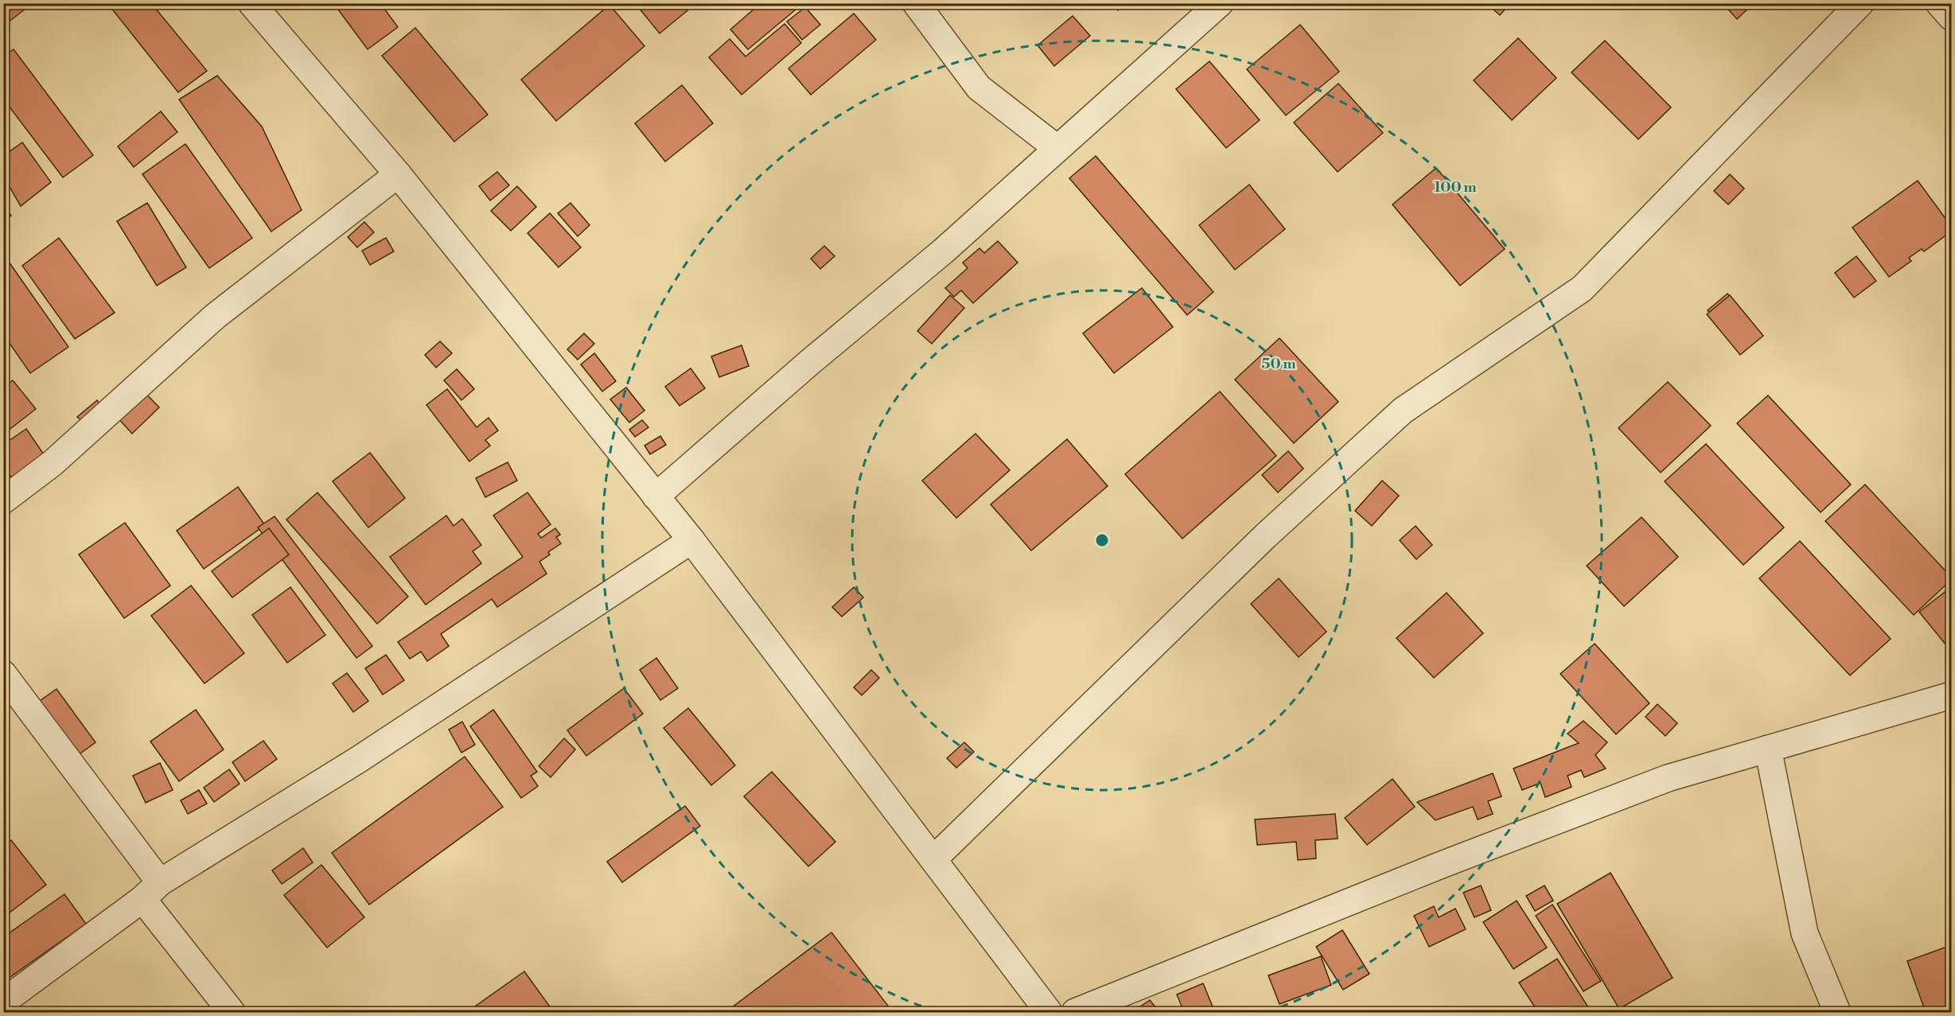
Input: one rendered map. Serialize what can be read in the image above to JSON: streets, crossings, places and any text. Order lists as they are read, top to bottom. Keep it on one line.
{"rings":["100 m","50 m"]}
